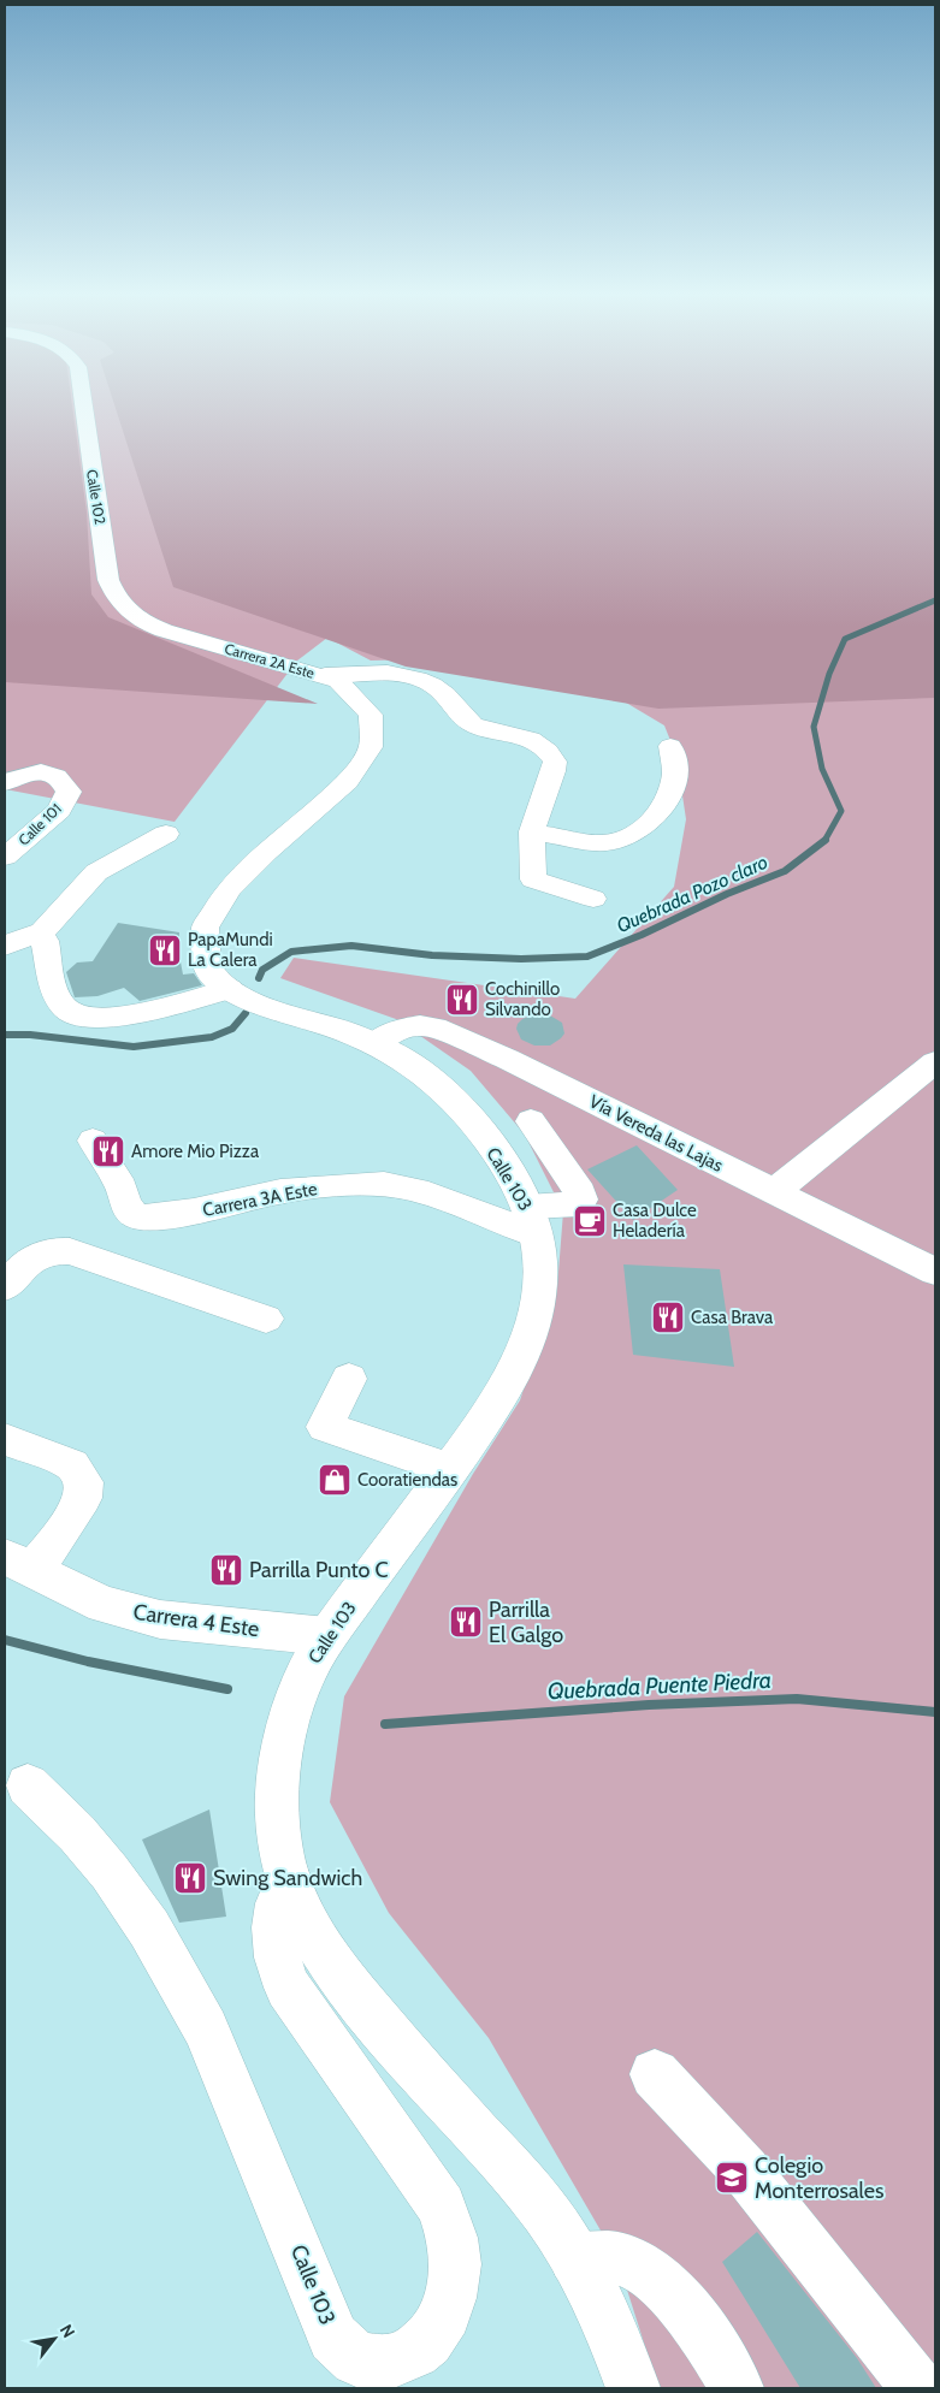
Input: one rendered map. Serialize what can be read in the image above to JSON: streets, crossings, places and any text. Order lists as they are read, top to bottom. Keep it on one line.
{"streets":{"main road":["Calle 102","Carrera 2A Este","Calle 101","Vía Vereda las Lajas","Calle 103","Carrera 3A Este","Carrera 4 Este"]},"crossings":[["Calle 102","Carrera 2A Este"],["Carrera 2A Este","Calle 103"],["Vía Vereda las Lajas","Calle 103"],["Calle 103","Carrera 3A Este"],["Calle 103","Carrera 4 Este"]],"water":["Quebrada Pozo claro","Quebrada Puente Piedra"],"places":{"restaurant":["PapaMundi La Calera","Cochinillo Silvando","Amore Mio Pizza","Casa Brava","Parrilla Punto C","Parrilla El Galgo","Swing Sandwich"],"cafe":["Casa Dulce Heladería"],"shop":["Cooratiendas"],"school or university":["Colegio Monterrosales"]},"north":"top right"}
